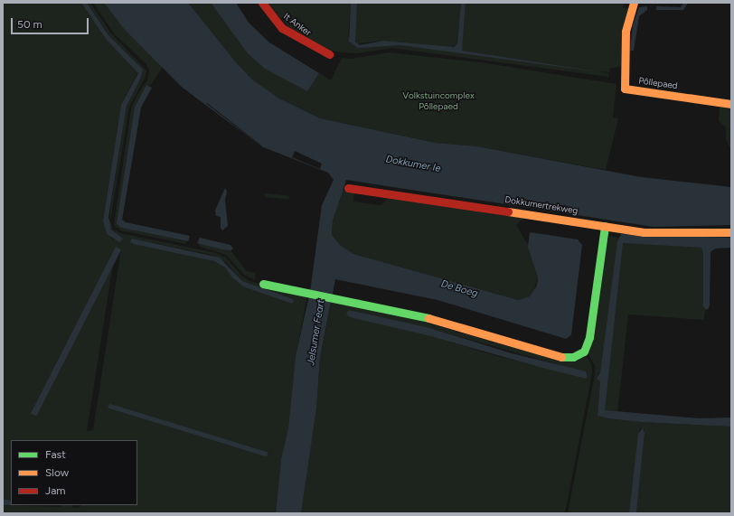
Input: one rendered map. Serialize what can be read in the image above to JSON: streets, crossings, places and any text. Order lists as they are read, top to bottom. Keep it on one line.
{"streets":{"street":["It Anker","Pôllepaed","Dokkumertrekweg"]},"water":["Dokkumer Ie","De Boeg","Jelsumer Feart"],"parks":["Volkstuincomplex Pôllepaed"],"legend":["Fast","Slow","Jam"],"scale_bar":"50 m"}
